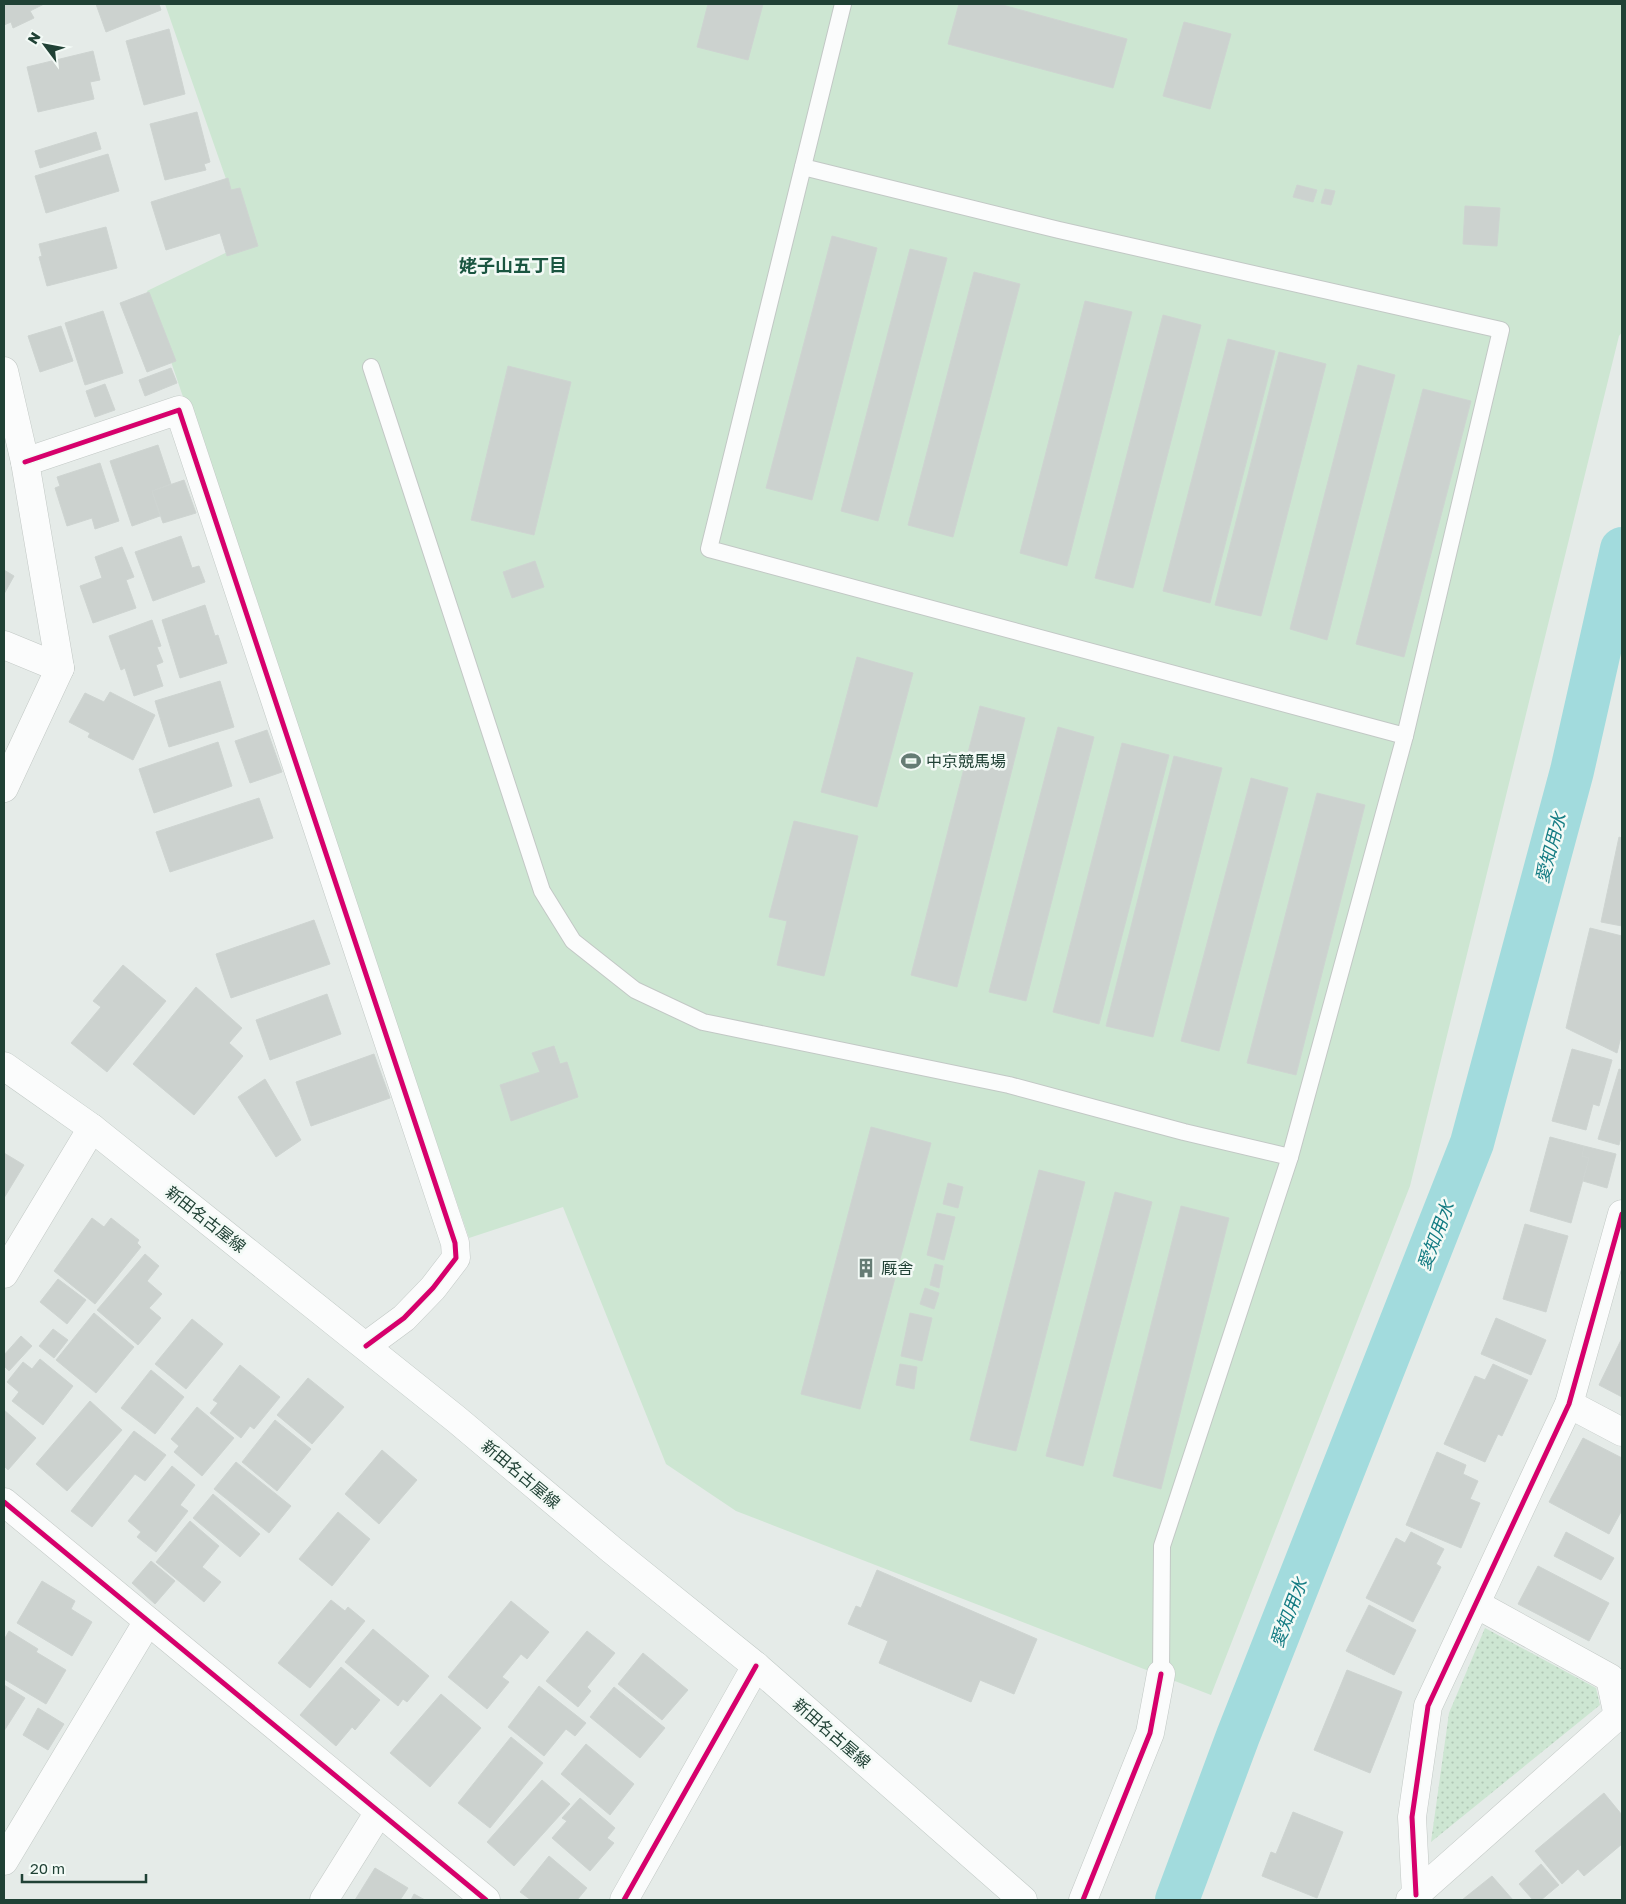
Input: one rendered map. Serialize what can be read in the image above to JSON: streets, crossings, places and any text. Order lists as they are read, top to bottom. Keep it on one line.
{"streets":{"street":["新田名古屋線"]},"districts":["姥子山五丁目"],"water":["愛知用水"],"places":{"sports":["中京競馬場"],"building":["厩舎"]},"scale_bar":"20 m","north":"top left"}
